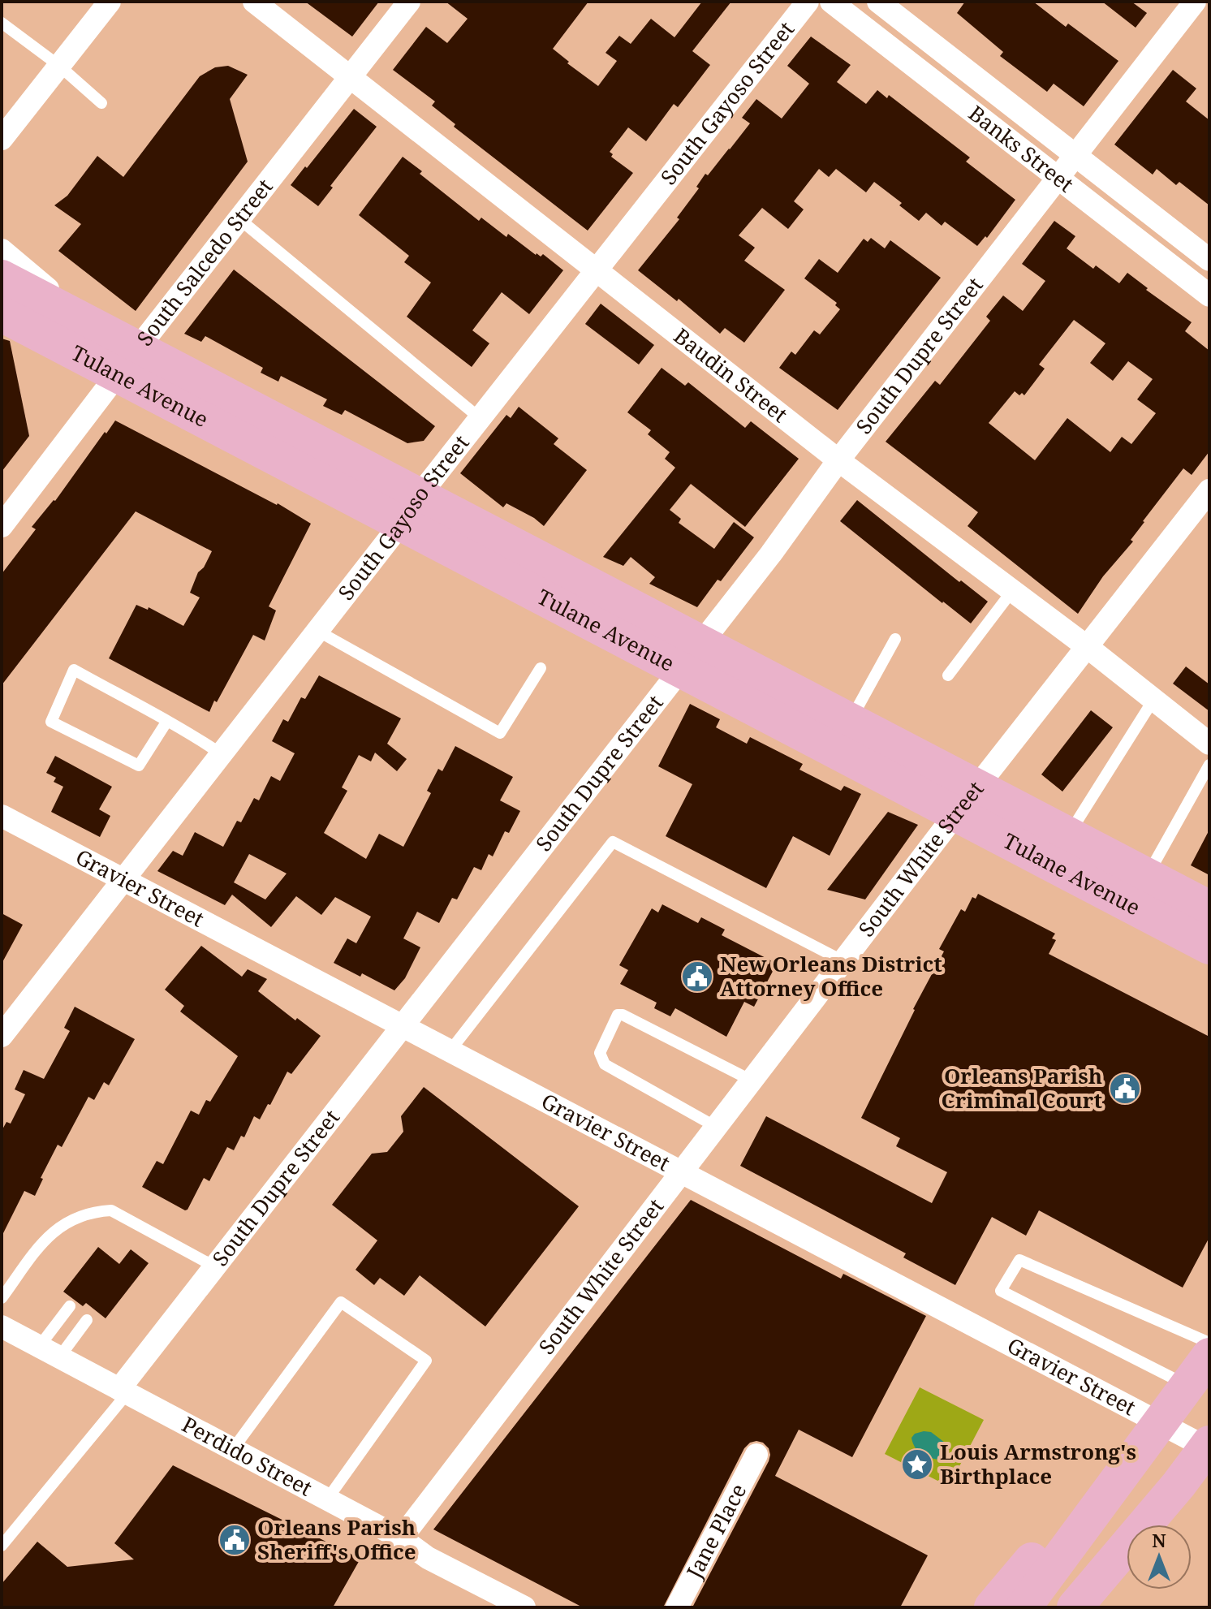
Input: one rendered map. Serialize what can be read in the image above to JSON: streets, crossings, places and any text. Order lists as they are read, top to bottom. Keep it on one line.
{"streets":{"main road":["Tulane Avenue"],"street":["South Gayoso Street","Banks Street","South Salcedo Street","South Dupre Street","Baudin Street","South White Street","Gravier Street","Perdido Street","Jane Place"]},"crossings":[["South Gayoso Street","Baudin Street"],["South Gayoso Street","Tulane Avenue"],["South Gayoso Street","Gravier Street"],["Banks Street","South Dupre Street"],["South Salcedo Street","Baudin Street"],["South Salcedo Street","Tulane Avenue"],["South Dupre Street","Baudin Street"],["South Dupre Street","Tulane Avenue"],["South Dupre Street","Gravier Street"],["South Dupre Street","Perdido Street"],["Baudin Street","South White Street"],["Tulane Avenue","South White Street"],["South White Street","Gravier Street"],["South White Street","Perdido Street"]],"places":{"public building":["New Orleans District Attorney Office","Orleans Parish Criminal Court","Orleans Parish Sheriff's Office"],"place":["Louis Armstrong's Birthplace"]},"north":"top"}
